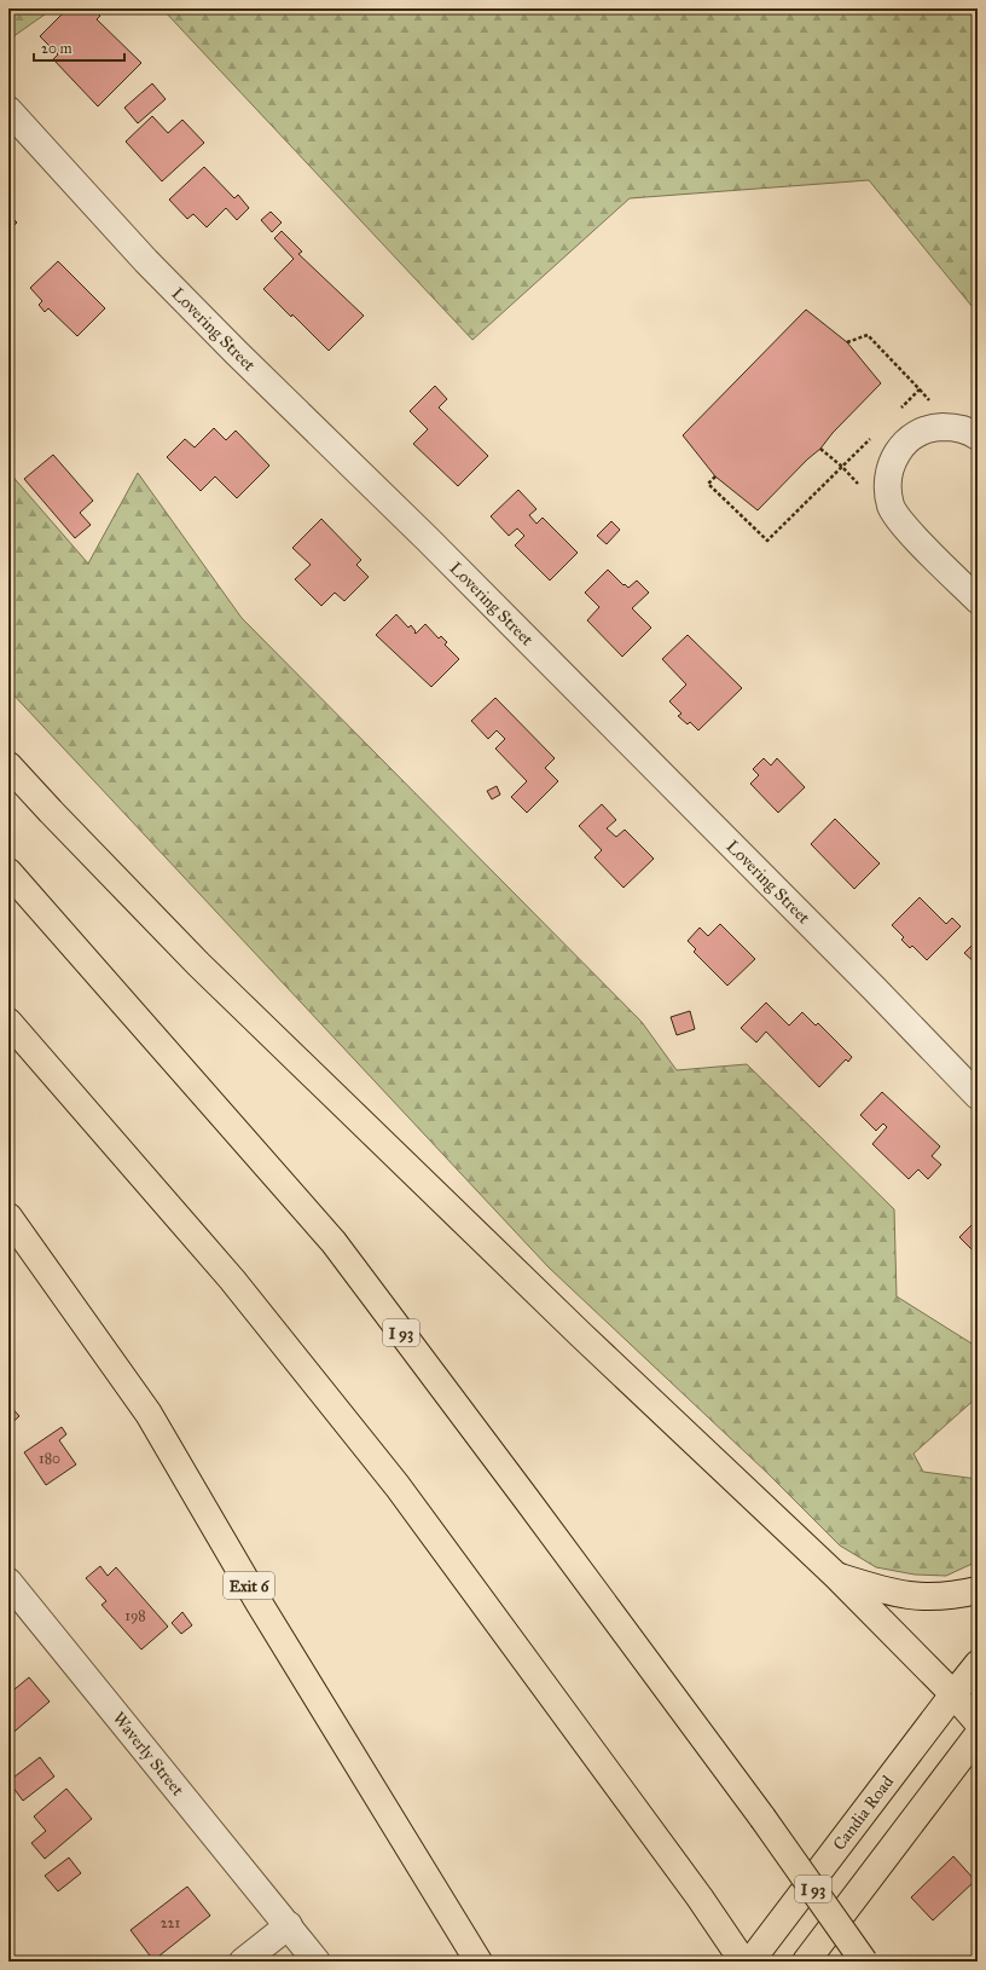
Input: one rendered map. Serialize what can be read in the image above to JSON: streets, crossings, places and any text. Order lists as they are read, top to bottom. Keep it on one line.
{"streets":{"main road":["I 93","Exit 6","Candia Road"],"street":["Lovering Street","Waverly Street"]},"house_numbers":["180","198","221"],"scale_bar":"20 m"}
